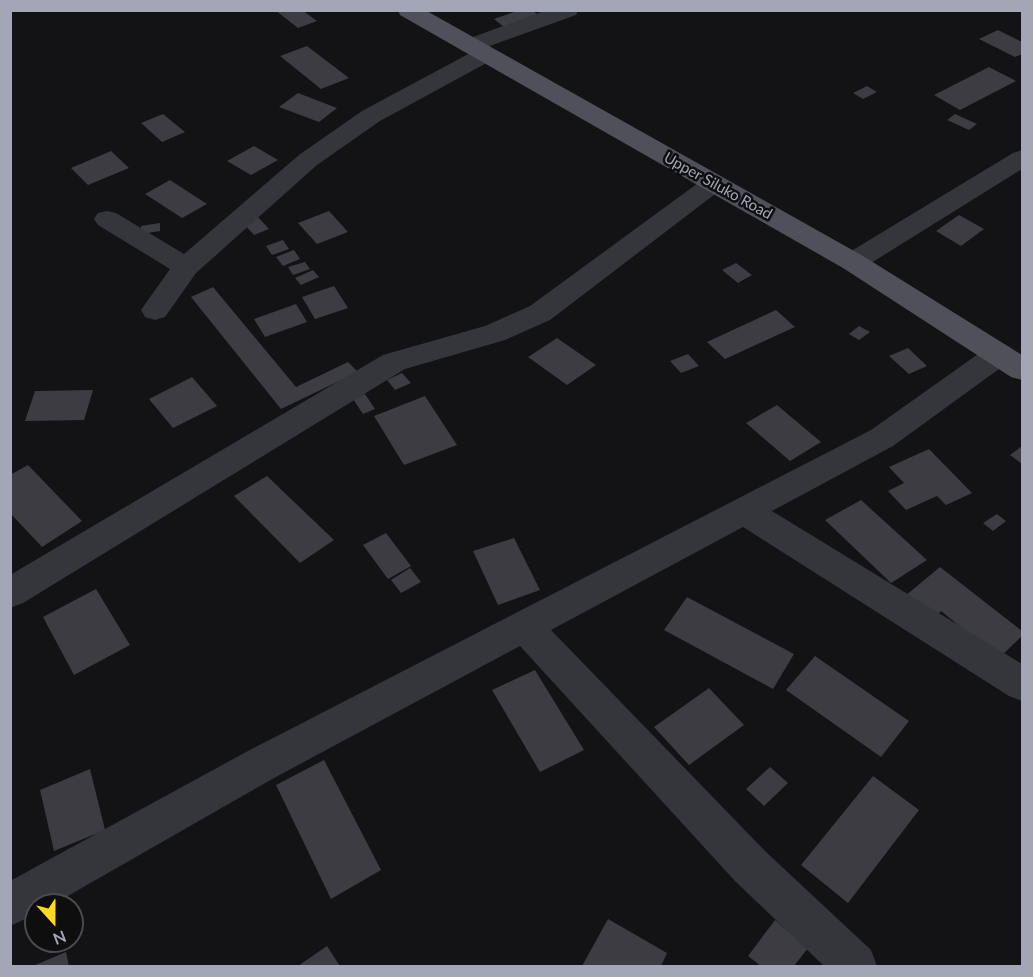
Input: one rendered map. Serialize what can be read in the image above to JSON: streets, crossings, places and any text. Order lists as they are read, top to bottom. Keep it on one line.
{"streets":{"main road":["Upper Siluko Road"]},"north":"bottom"}
